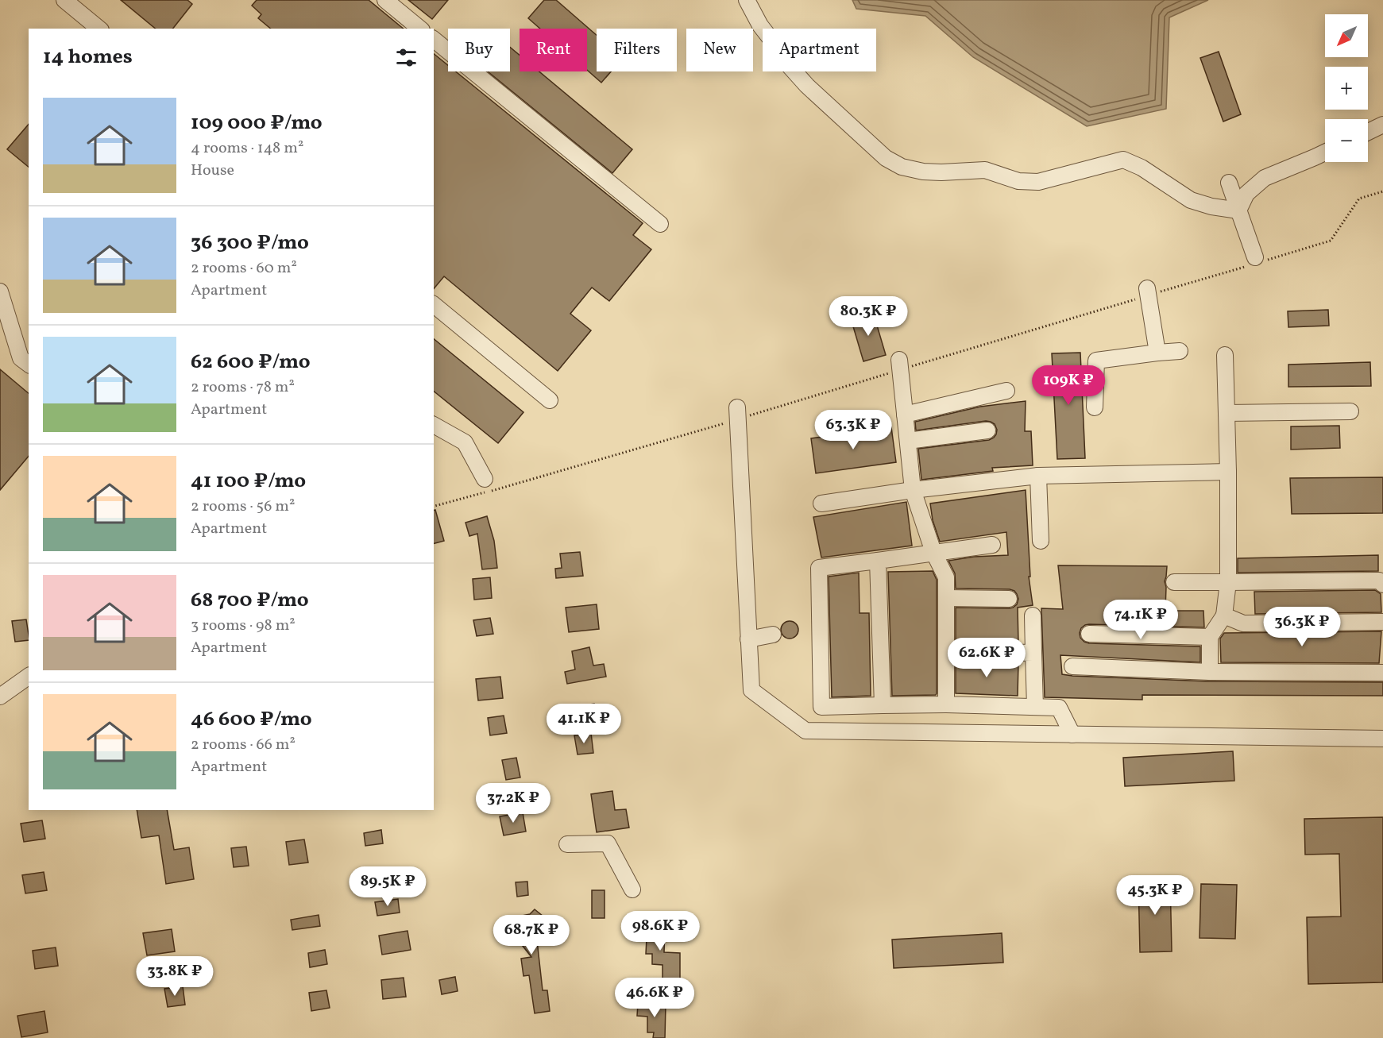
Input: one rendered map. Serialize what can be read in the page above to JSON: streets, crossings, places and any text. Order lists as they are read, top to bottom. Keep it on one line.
{"north":"bottom left","page":{"map_buttons":["+","−"],"chip":["Buy","Rent","Filters","New","Apartment"],"heading":"14 homes","list":[{"name":"109 000 ₽/mo","note":"4 rooms · 148 m² · House"},{"name":"36 300 ₽/mo","note":"2 rooms · 60 m² · Apartment"},{"name":"62 600 ₽/mo","note":"2 rooms · 78 m² · Apartment"},{"name":"41 100 ₽/mo","note":"2 rooms · 56 m² · Apartment"},{"name":"68 700 ₽/mo","note":"3 rooms · 98 m² · Apartment"},{"name":"46 600 ₽/mo","note":"2 rooms · 66 m² · Apartment"}],"price":["80.3K ₽","109K ₽","63.3K ₽","74.1K ₽","36.3K ₽","62.6K ₽","41.1K ₽","37.2K ₽","89.5K ₽","45.3K ₽","98.6K ₽","68.7K ₽","33.8K ₽","46.6K ₽"]}}
